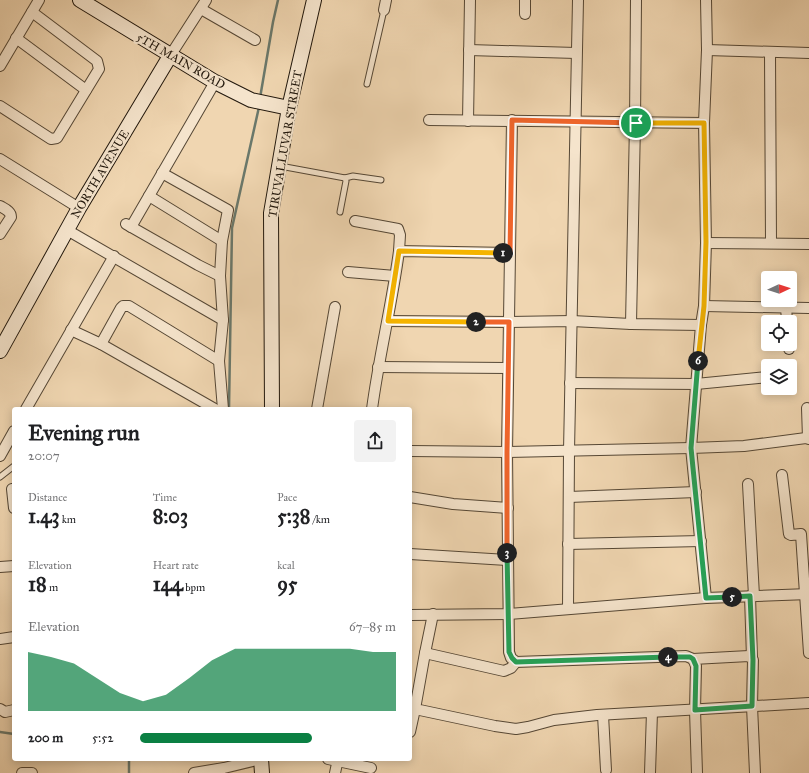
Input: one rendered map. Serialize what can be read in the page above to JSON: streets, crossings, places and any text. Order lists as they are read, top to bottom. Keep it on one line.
{"streets":{"street":["5TH MAIN ROAD","TIRUVALLUVAR STREET","NORTH AVENUE"]},"crossings":[["5TH MAIN ROAD","TIRUVALLUVAR STREET"],["5TH MAIN ROAD","NORTH AVENUE"]],"north":"right","page":{"pins":["1","2","6","3","5","4"],"heading":["Evening run","20:07"],"stats":[["Distance","1.43 km"],["Time","8:03"],["Pace","5:38 /km"],["Elevation","18 m"],["Heart rate","144 bpm"],["kcal","95"]],"chart":["Elevation","67–85 m"],"list":[{"name":"200 m","note":"5:52"}]}}
